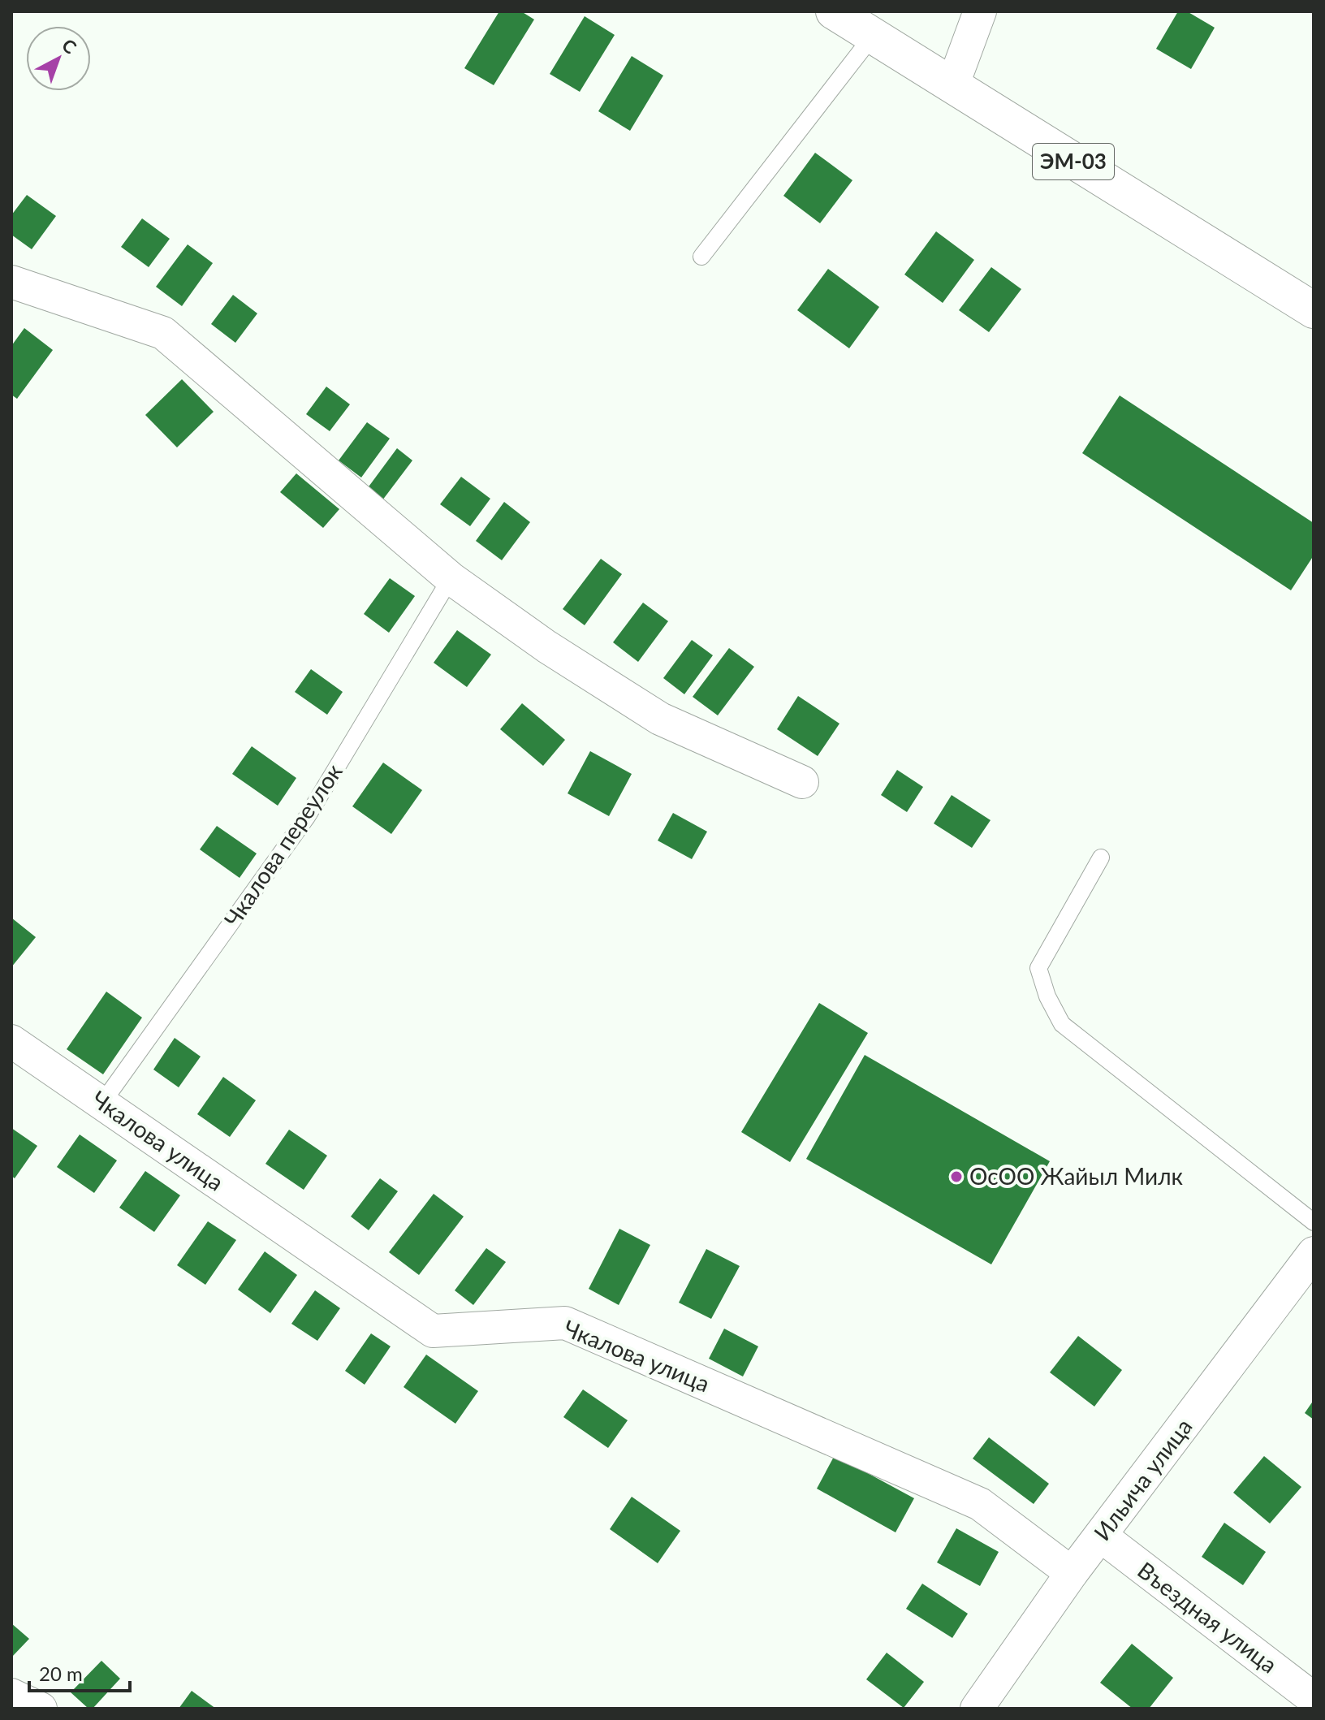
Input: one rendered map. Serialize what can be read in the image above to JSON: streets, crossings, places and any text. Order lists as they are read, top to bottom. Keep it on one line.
{"streets":{"highway":["ЭМ-03"],"street":["Чкалова улица","Ильича улица","Въездная улица"],"lane":["Чкалова переулок"]},"crossings":[["Чкалова переулок","Чкалова улица"],["Чкалова улица","Ильича улица"],["Ильича улица","Въездная улица"]],"places":["ОсОО Жайыл Милк"],"scale_bar":"20 m","north":"top right"}
